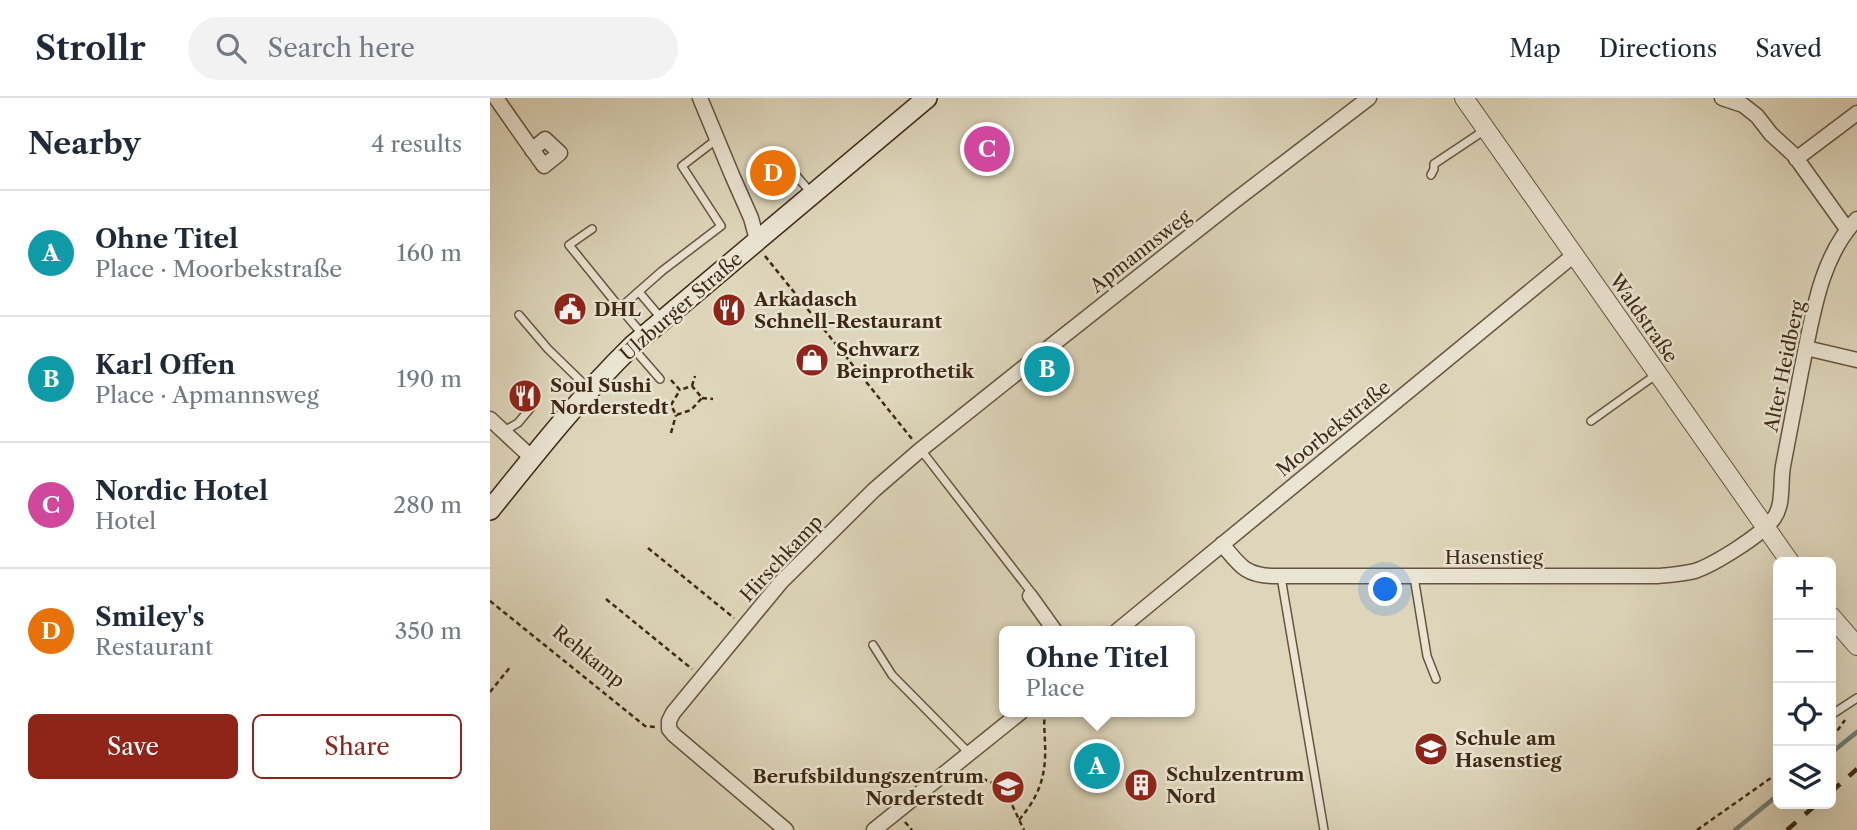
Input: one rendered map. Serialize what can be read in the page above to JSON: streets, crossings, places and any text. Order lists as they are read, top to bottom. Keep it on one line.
{"streets":{"main road":["Ulzburger Straße"],"street":["Apmannsweg","Waldstraße","Alter Heidberg","Moorbekstraße","Hasenstieg","Hirschkamp"],"path":["Rehkamp"]},"crossings":[["Apmannsweg","Hirschkamp"],["Waldstraße","Alter Heidberg"],["Waldstraße","Moorbekstraße"],["Waldstraße","Hasenstieg"],["Alter Heidberg","Hasenstieg"],["Moorbekstraße","Hasenstieg"],["Hirschkamp","Rehkamp"]],"places":{"public building":["DHL"],"restaurant":["Arkadasch Schnell-Restaurant","Soul Sushi Norderstedt"],"shop":["Schwarz Beinprothetik"],"school or university":["Schule am Hasenstieg","Berufsbildungszentrum Norderstedt"],"building":["Schulzentrum Nord"]},"page":{"header":"Strollr","search":"Search here","nav":["Map","Directions","Saved"],"heading":["Nearby","4 results"],"pins":["C","D","B","A"],"list":[{"mark":"A","name":"Ohne Titel","note":"Place · Moorbekstraße","value":"160 m"},{"mark":"B","name":"Karl Offen","note":"Place · Apmannsweg","value":"190 m"},{"mark":"C","name":"Nordic Hotel","note":"Hotel","value":"280 m"},{"mark":"D","name":"Smiley's","note":"Restaurant","value":"350 m"}],"map_buttons":["+","−"],"popup":["Ohne Titel","Place"],"buttons":["Save","Share"]}}
